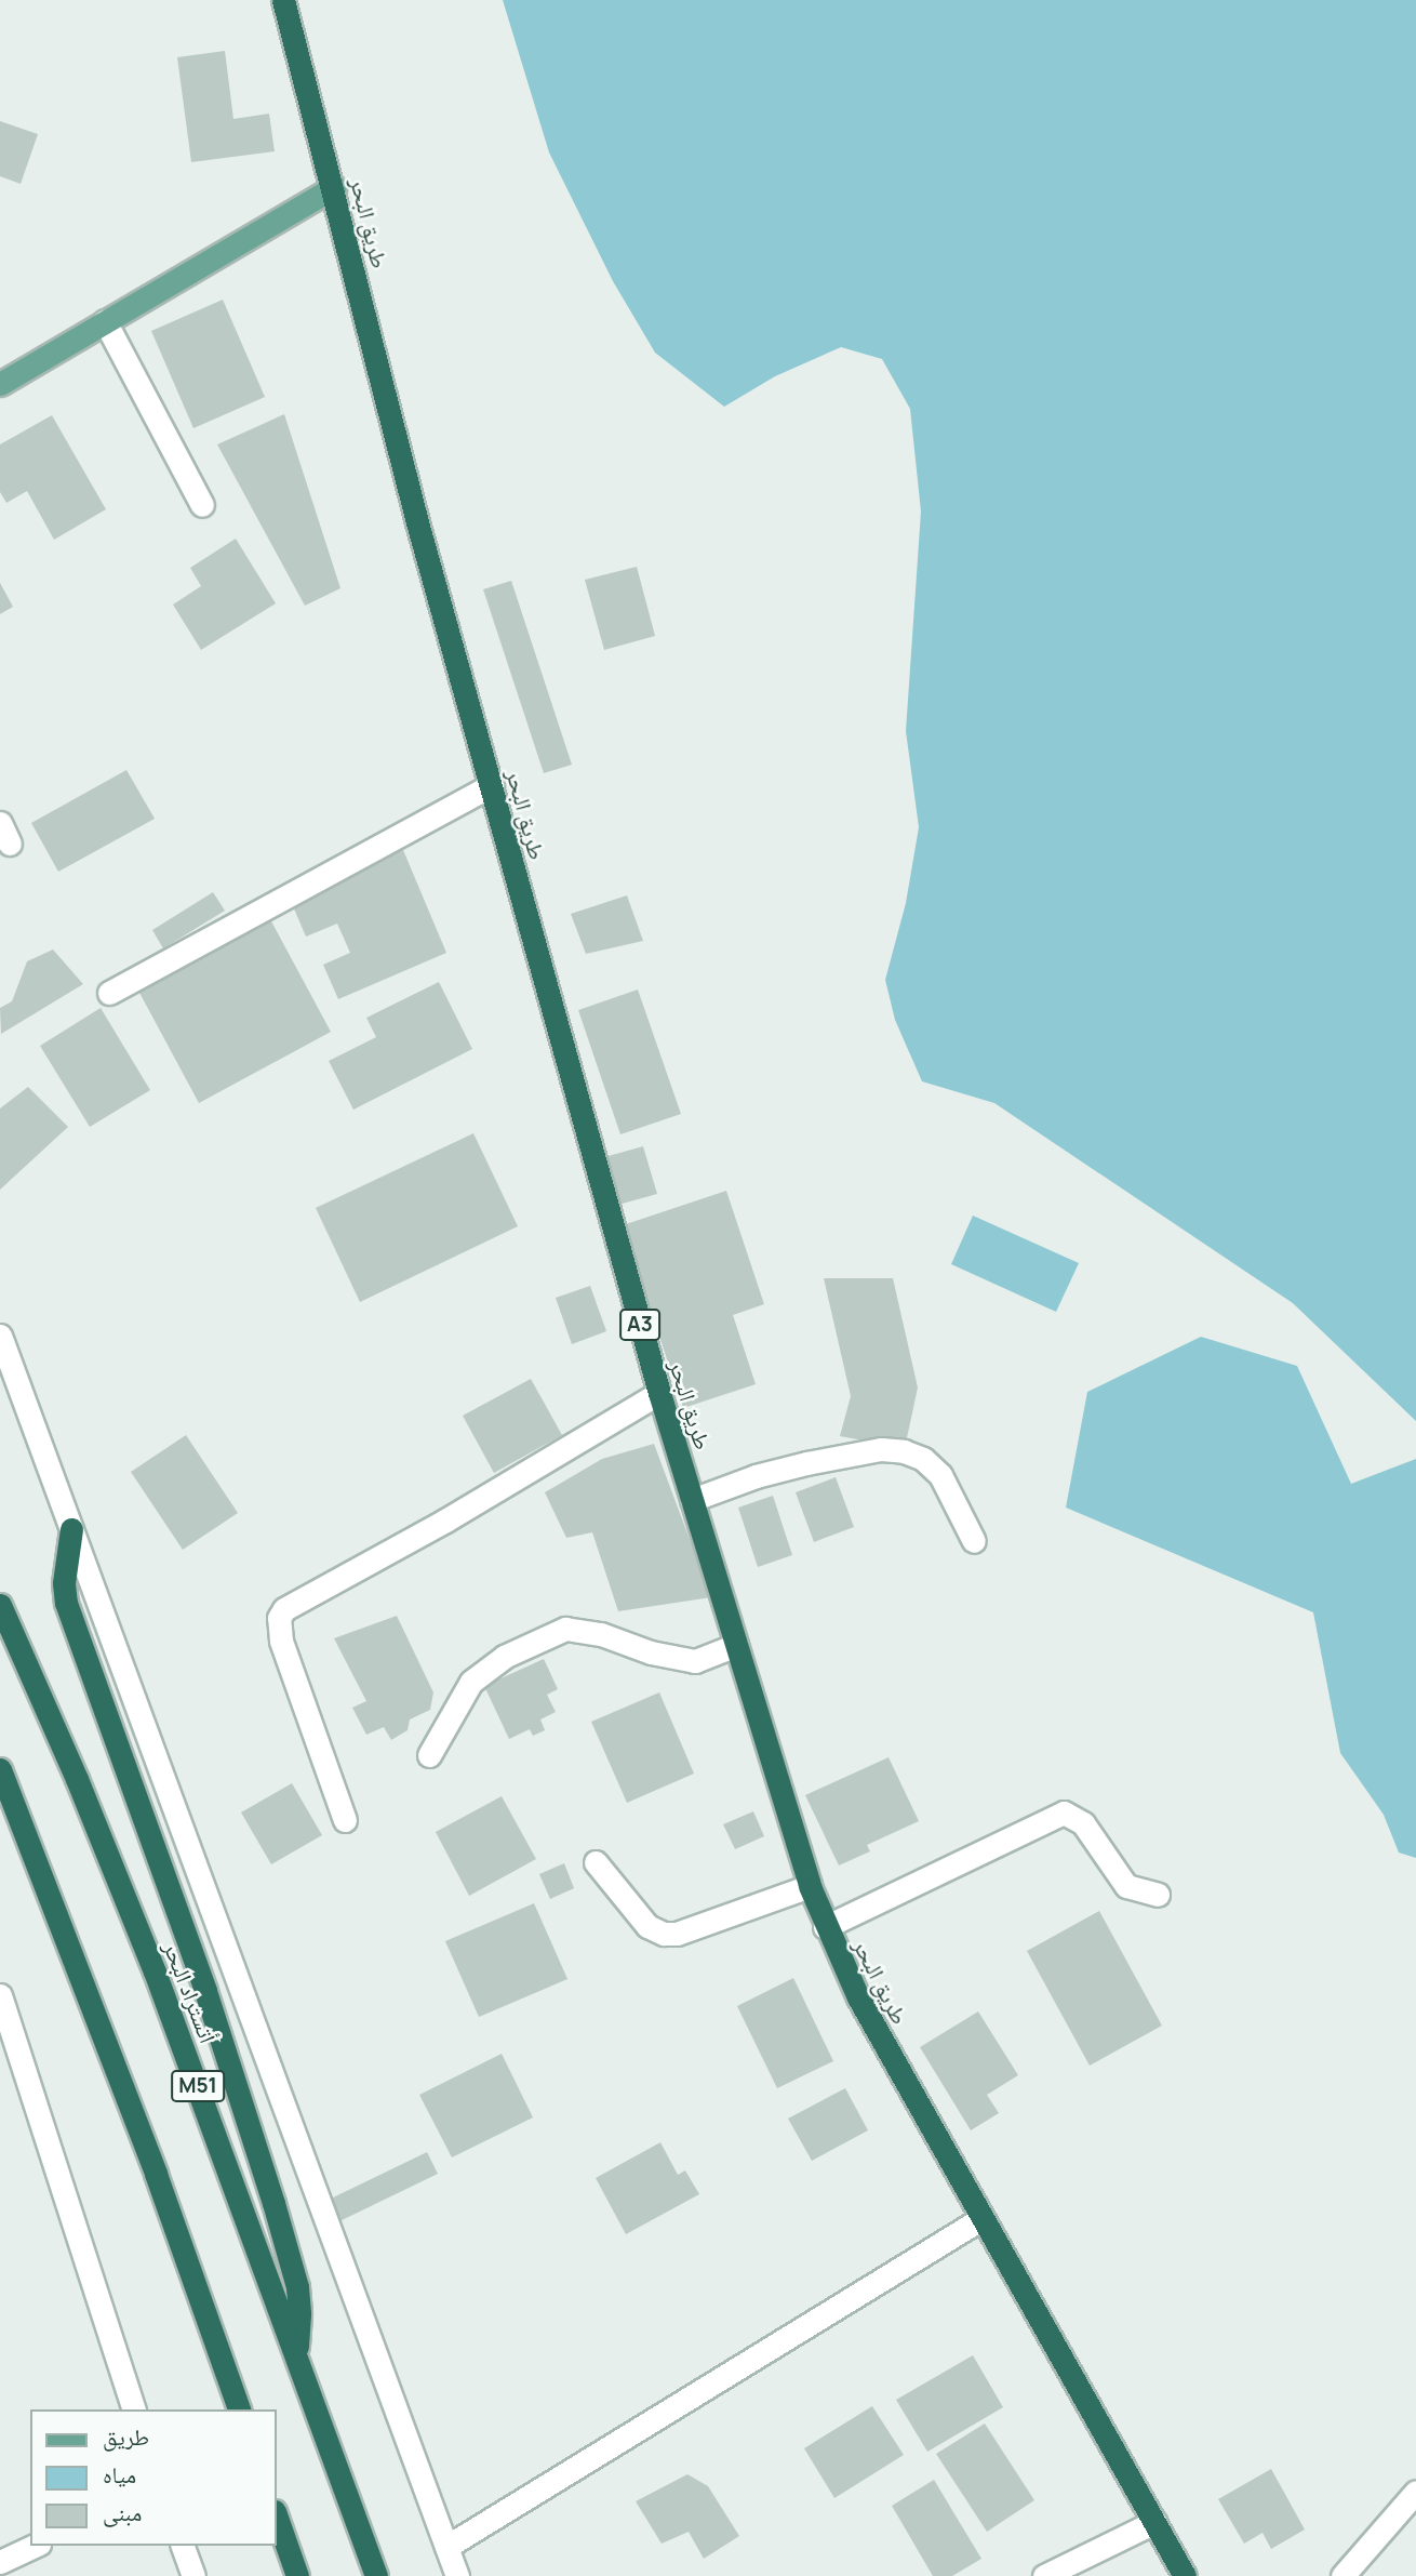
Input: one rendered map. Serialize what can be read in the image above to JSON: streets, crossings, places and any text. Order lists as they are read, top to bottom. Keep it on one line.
{"streets":{"highway":["طريق البحر","A3","أتستراد البحر","M51"]},"legend":["طريق","مياه","مبنى"]}
